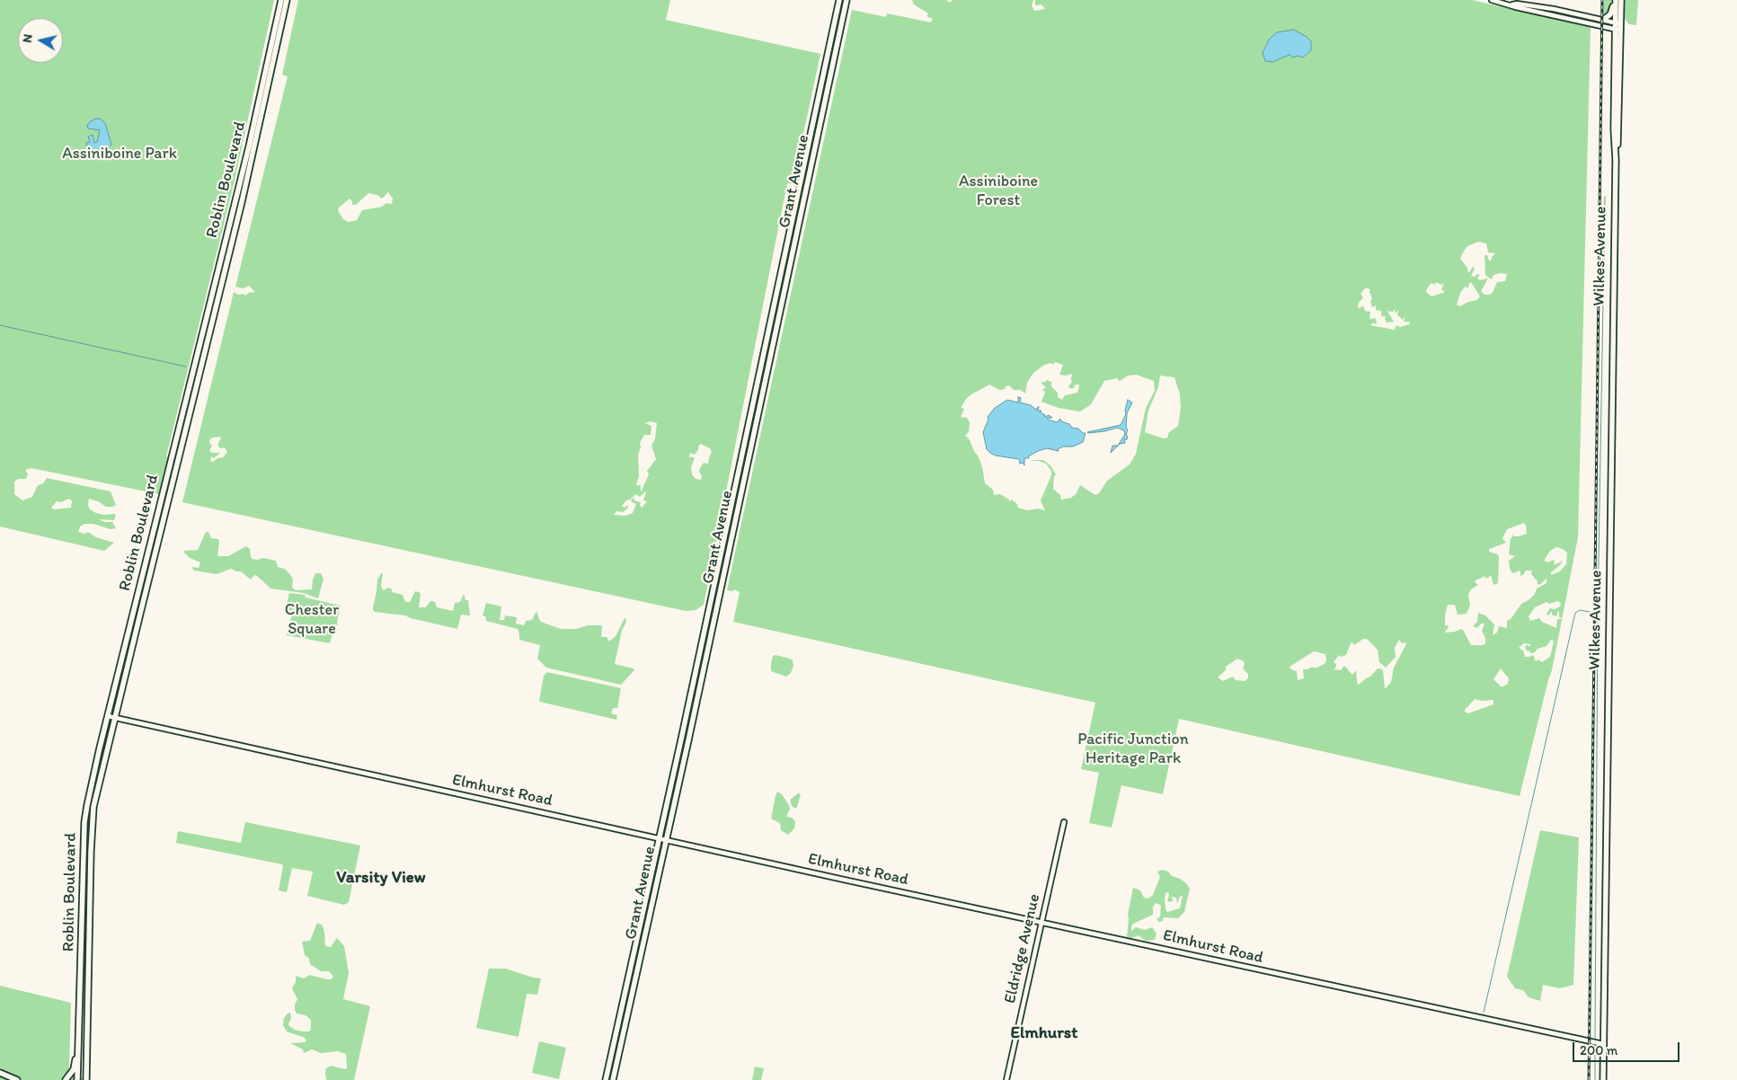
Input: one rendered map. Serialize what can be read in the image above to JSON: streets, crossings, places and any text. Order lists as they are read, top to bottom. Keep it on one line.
{"streets":{"main road":["Roblin Boulevard","Grant Avenue","Wilkes Avenue"],"street":["Elmhurst Road","Eldridge Avenue"]},"crossings":[["Roblin Boulevard","Elmhurst Road"],["Grant Avenue","Elmhurst Road"],["Wilkes Avenue","Elmhurst Road"],["Elmhurst Road","Eldridge Avenue"]],"districts":["Varsity View","Elmhurst"],"parks":["Assiniboine Park","Assiniboine Forest","Chester Square","Pacific Junction Heritage Park"],"scale_bar":"200 m","north":"left"}
